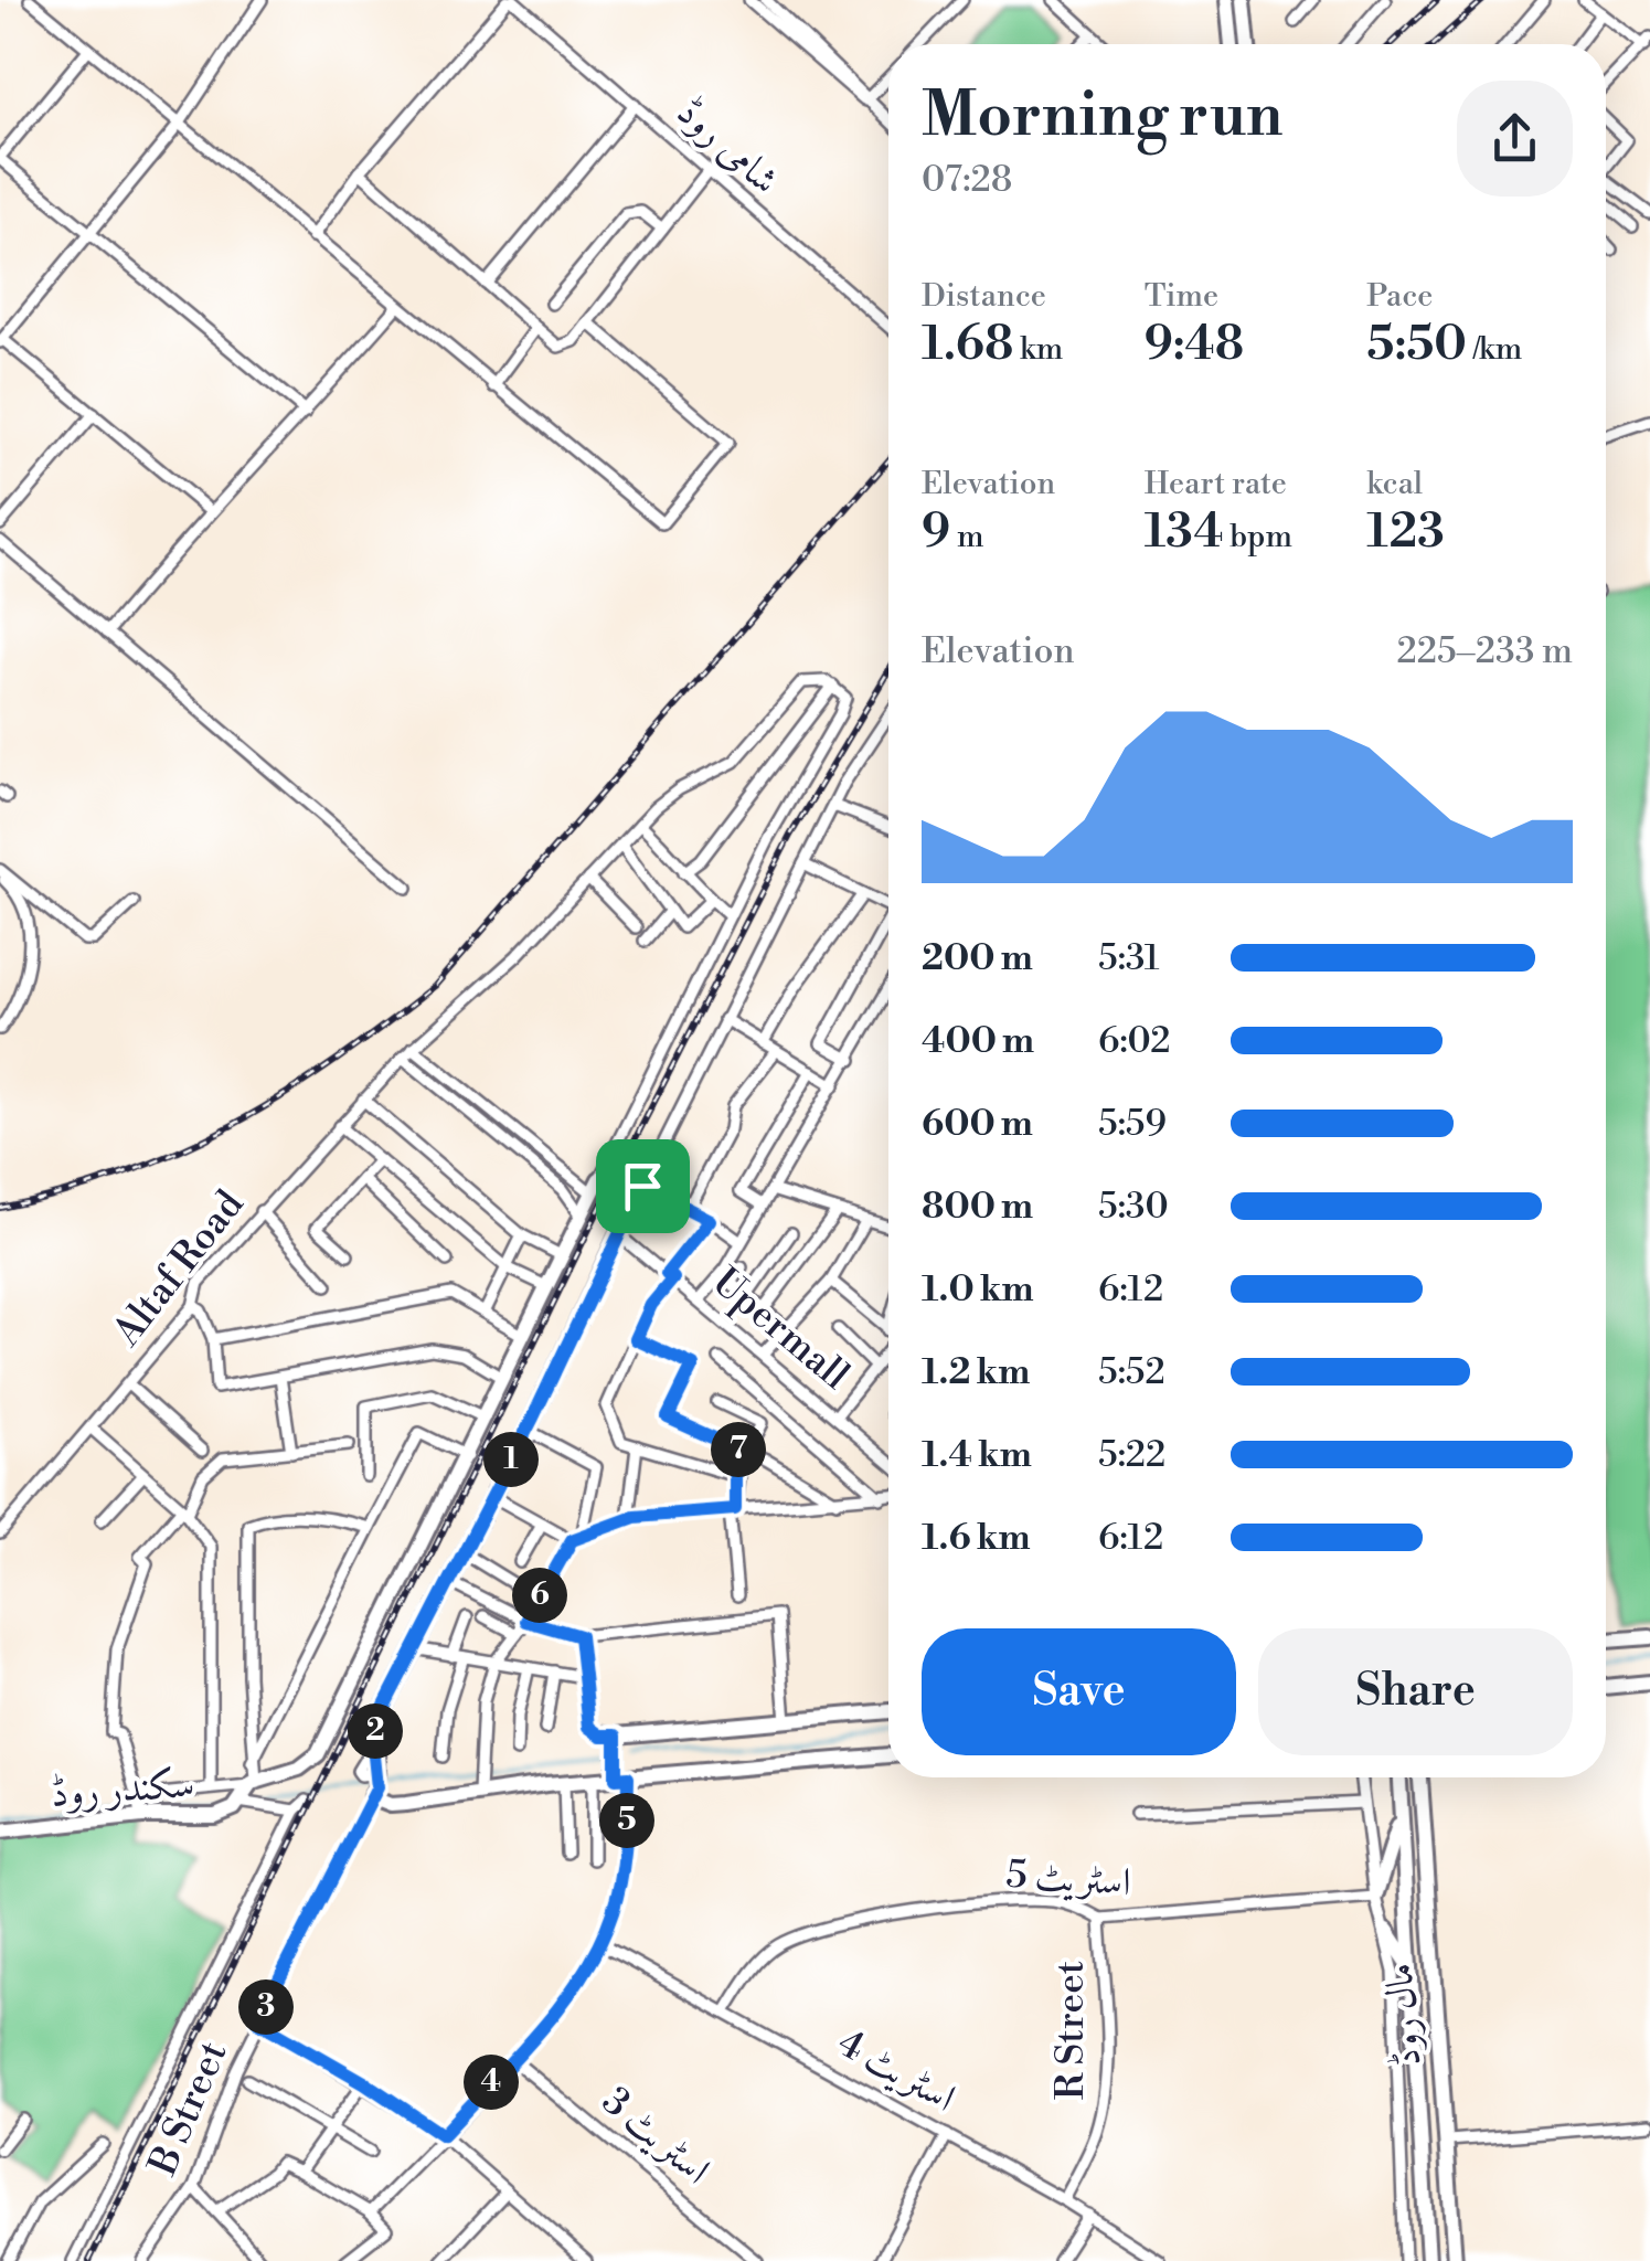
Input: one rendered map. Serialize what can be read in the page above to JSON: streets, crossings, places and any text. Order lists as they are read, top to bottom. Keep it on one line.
{"streets":{"street":["شامی روڈ","Altaf Road","Upermall","سکندر روڈ","اسٹریٹ 5","مال روڈ","R Street","اسٹریٹ 4","B Street","اسٹریٹ 3"]},"crossings":[["اسٹریٹ 5","R Street"],["اسٹریٹ 5","اسٹریٹ 4"],["R Street","اسٹریٹ 4"]],"page":{"heading":["Morning run","07:28"],"stats":[["Distance","1.68 km"],["Time","9:48"],["Pace","5:50 /km"],["Elevation","9 m"],["Heart rate","134 bpm"],["kcal","123"]],"chart":["Elevation","225–233 m"],"list":[{"name":"200 m","note":"5:31"},{"name":"400 m","note":"6:02"},{"name":"600 m","note":"5:59"},{"name":"800 m","note":"5:30"},{"name":"1.0 km","note":"6:12"},{"name":"1.2 km","note":"5:52"},{"name":"1.4 km","note":"5:22"},{"name":"1.6 km","note":"6:12"}],"pins":["7","1","6","2","5","3","4"],"buttons":["Save","Share"]}}
